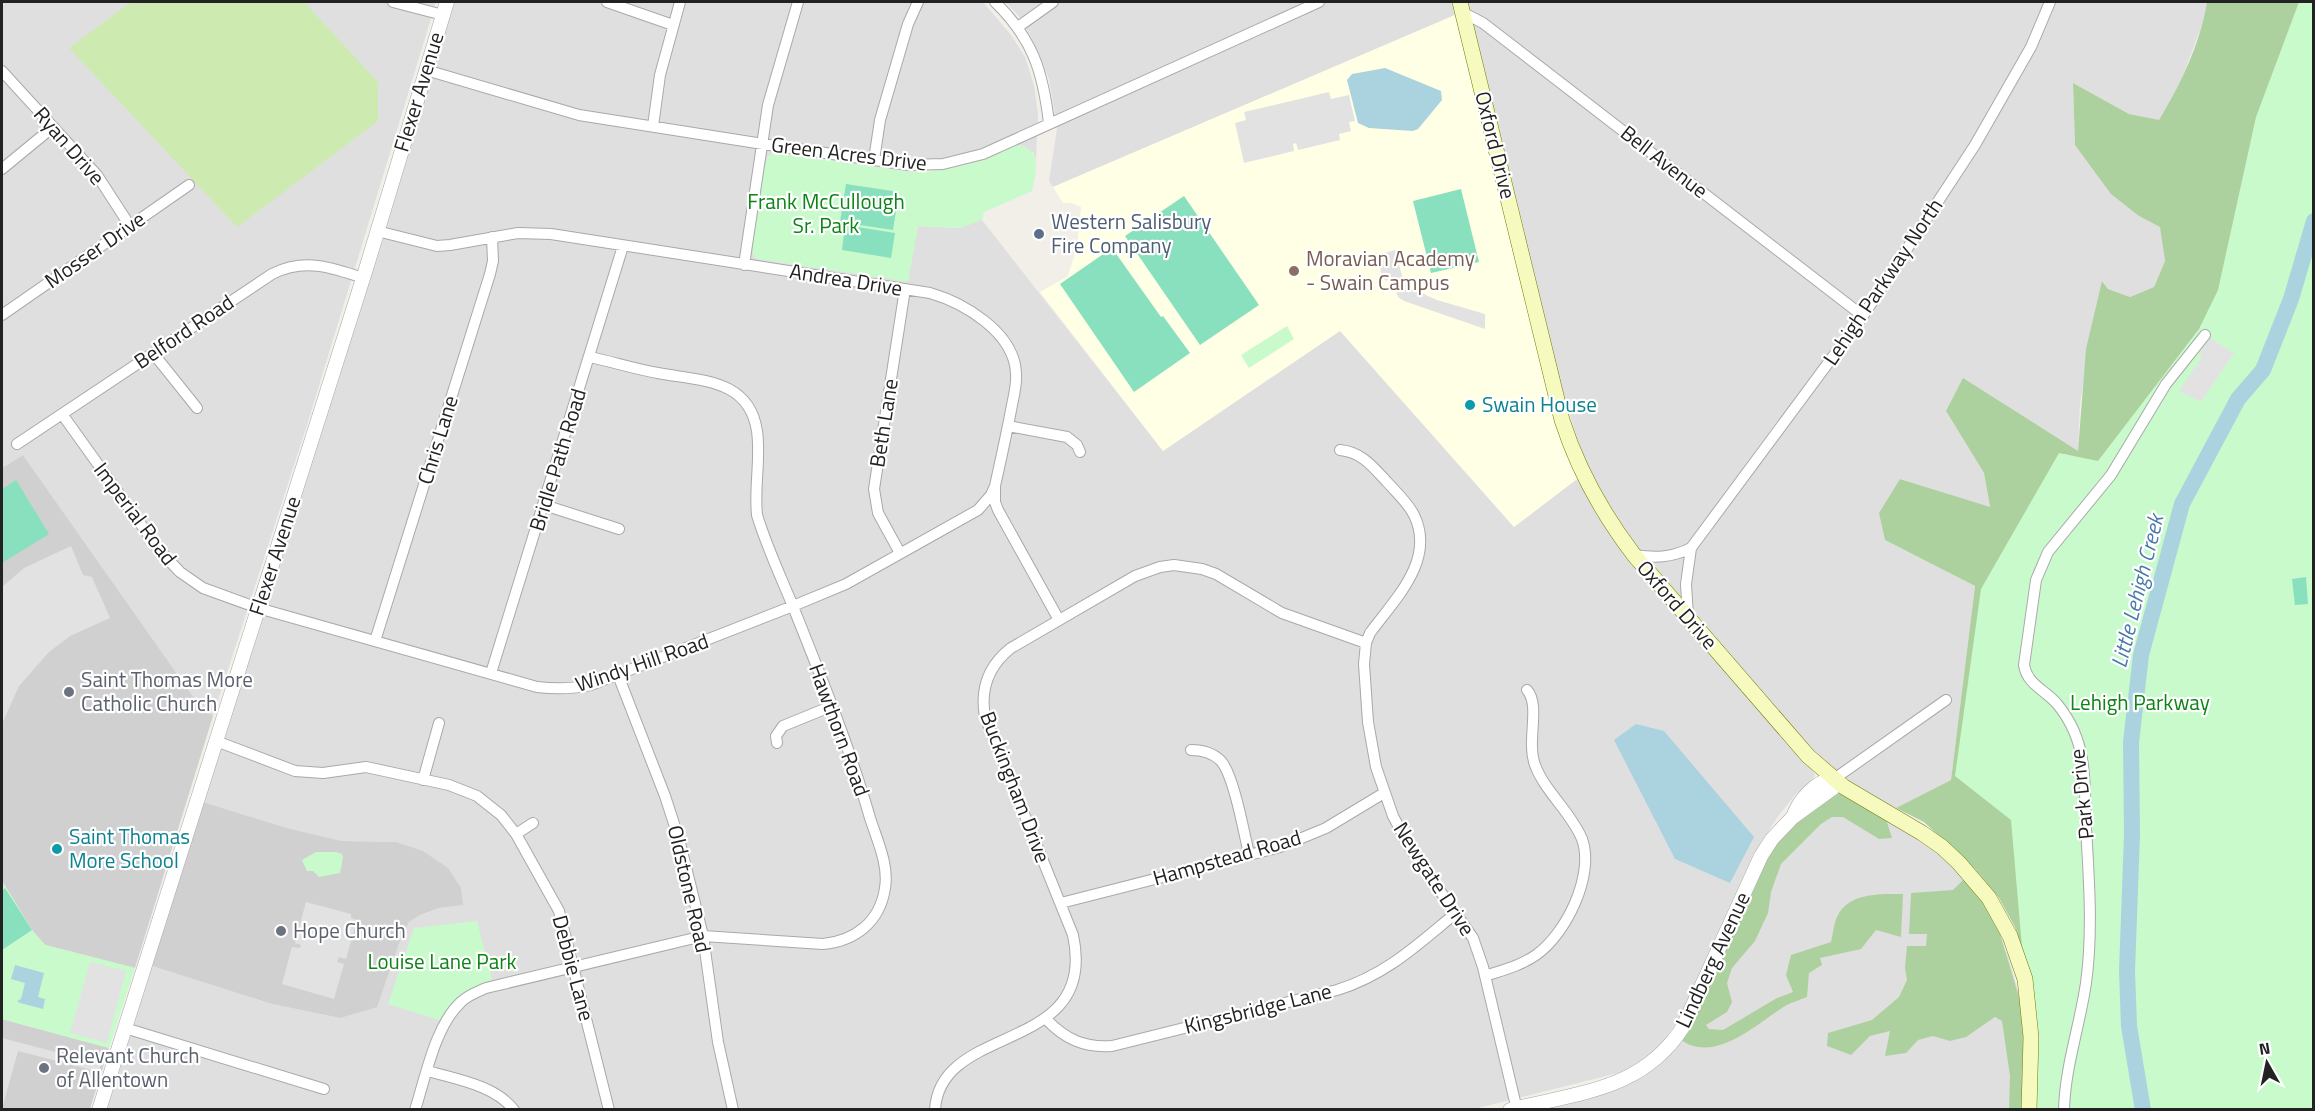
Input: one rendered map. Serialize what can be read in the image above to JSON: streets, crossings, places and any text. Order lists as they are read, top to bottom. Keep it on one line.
{"streets":{"main road":["Oxford Drive"],"street":["Flexer Avenue","Ryan Drive","Green Acres Drive","Bell Avenue","Mosser Drive","Andrea Drive","Lehigh Parkway North","Belford Road","Beth Lane","Chris Lane","Bridle Path Road","Imperial Road","Windy Hill Road","Hawthorn Road","Buckingham Drive","Park Drive","Hampstead Road","Newgate Drive","Oldstone Road","Lindberg Avenue","Debbie Lane","Kingsbridge Lane"]},"crossings":[["Flexer Avenue","Green Acres Drive"],["Flexer Avenue","Andrea Drive"],["Flexer Avenue","Belford Road"],["Flexer Avenue","Imperial Road"],["Flexer Avenue","Windy Hill Road"],["Flexer Avenue","Debbie Lane"],["Oxford Drive","Bell Avenue"],["Oxford Drive","Lehigh Parkway North"],["Oxford Drive","Lindberg Avenue"],["Ryan Drive","Mosser Drive"],["Bell Avenue","Lehigh Parkway North"],["Andrea Drive","Beth Lane"],["Andrea Drive","Chris Lane"],["Andrea Drive","Bridle Path Road"],["Andrea Drive","Windy Hill Road"],["Andrea Drive","Buckingham Drive"],["Belford Road","Imperial Road"],["Beth Lane","Windy Hill Road"],["Chris Lane","Windy Hill Road"],["Bridle Path Road","Windy Hill Road"],["Bridle Path Road","Hawthorn Road"],["Imperial Road","Windy Hill Road"],["Windy Hill Road","Hawthorn Road"],["Windy Hill Road","Oldstone Road"],["Hawthorn Road","Oldstone Road"],["Hawthorn Road","Debbie Lane"],["Buckingham Drive","Hampstead Road"],["Buckingham Drive","Newgate Drive"],["Buckingham Drive","Kingsbridge Lane"],["Hampstead Road","Newgate Drive"],["Newgate Drive","Lindberg Avenue"],["Newgate Drive","Kingsbridge Lane"]],"water":["Little Lehigh Creek"],"parks":["Frank McCullough Sr. Park","Lehigh Parkway","Louise Lane Park"],"places":["Western Salisbury Fire Company","Moravian Academy - Swain Campus","Swain House","Saint Thomas More Catholic Church","Saint Thomas More School","Hope Church","Relevant Church of Allentown"],"north":"top"}
